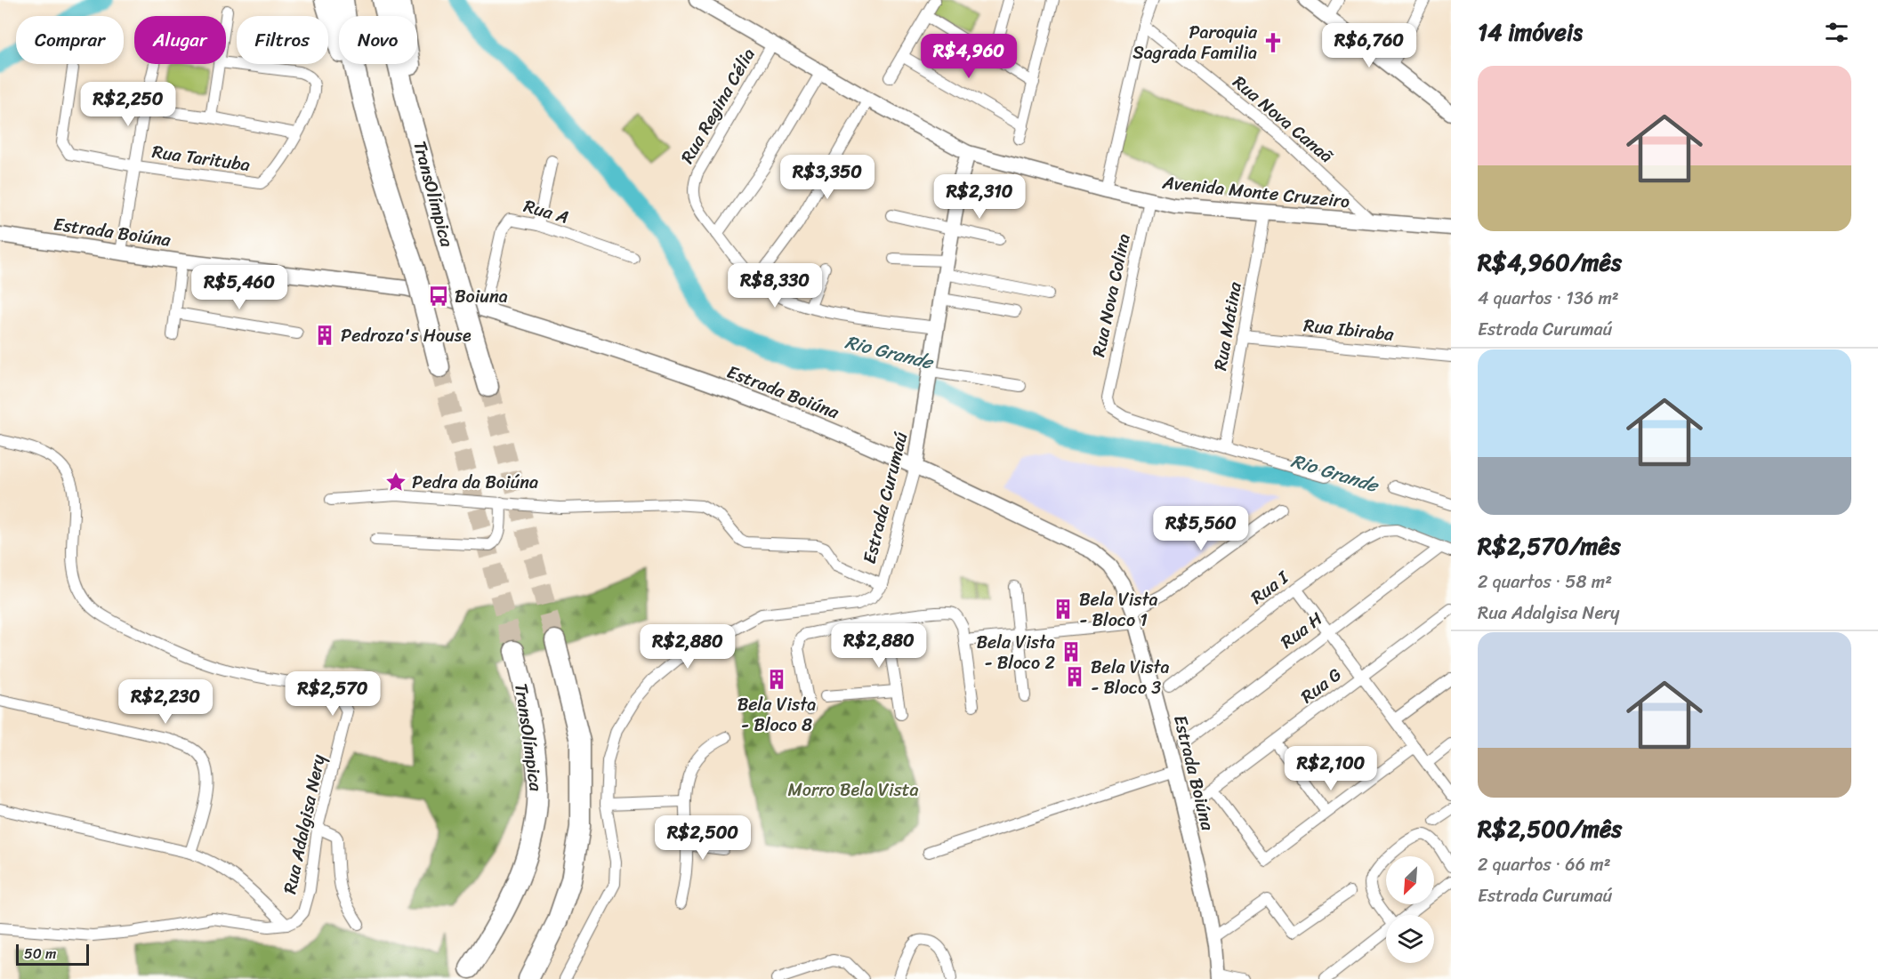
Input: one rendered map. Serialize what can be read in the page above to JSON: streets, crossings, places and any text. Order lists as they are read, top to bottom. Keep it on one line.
{"streets":{"highway":["TransOlímpica"],"street":["Rua Regina Célia","Rua Nova Canaã","Rua Tarituba","Avenida Monte Cruzeiro","Rua A","Estrada Boiúna","Rua Nova Colina","Rua Matina","Rua Ibiraba","Estrada Curumaú","Rua I","Rua H","Rua G","Rua Adalgisa Nery"]},"crossings":[["Rua Nova Canaã","Avenida Monte Cruzeiro"],["Avenida Monte Cruzeiro","Rua Nova Colina"],["Avenida Monte Cruzeiro","Rua Matina"],["Avenida Monte Cruzeiro","Estrada Curumaú"],["Rua A","Estrada Boiúna"],["Estrada Boiúna","Estrada Curumaú"],["Estrada Boiúna","Rua G"],["Rua Nova Colina","Rua Matina"],["Rua Matina","Rua Ibiraba"],["Rua I","Rua H"]],"water":["Rio Grande"],"parks":["Morro Bela Vista"],"places":{"church":["Paroquia Sagrada Familia"],"bus stop":["Boiuna"],"building":["Pedroza's House","Bela Vista - Bloco 1","Bela Vista - Bloco 2","Bela Vista - Bloco 3","Bela Vista - Bloco 8"],"place":["Pedra da Boiúna"]},"scale_bar":"50 m","north":"bottom left","page":{"heading":"14 imóveis","chip":["Comprar","Alugar","Filtros","Novo"],"price":["R$6,760","R$4,960","R$2,250","R$3,350","R$2,310","R$8,330","R$5,460","R$5,560","R$2,880","R$2,880","R$2,570","R$2,230","R$2,100","R$2,500"],"list":[{"name":"R$4,960/mês","note":"4 quartos · 136 m² · Estrada Curumaú"},{"name":"R$2,570/mês","note":"2 quartos · 58 m² · Rua Adalgisa Nery"},{"name":"R$2,500/mês","note":"2 quartos · 66 m² · Estrada Curumaú"}],"scale":"50 m"}}
